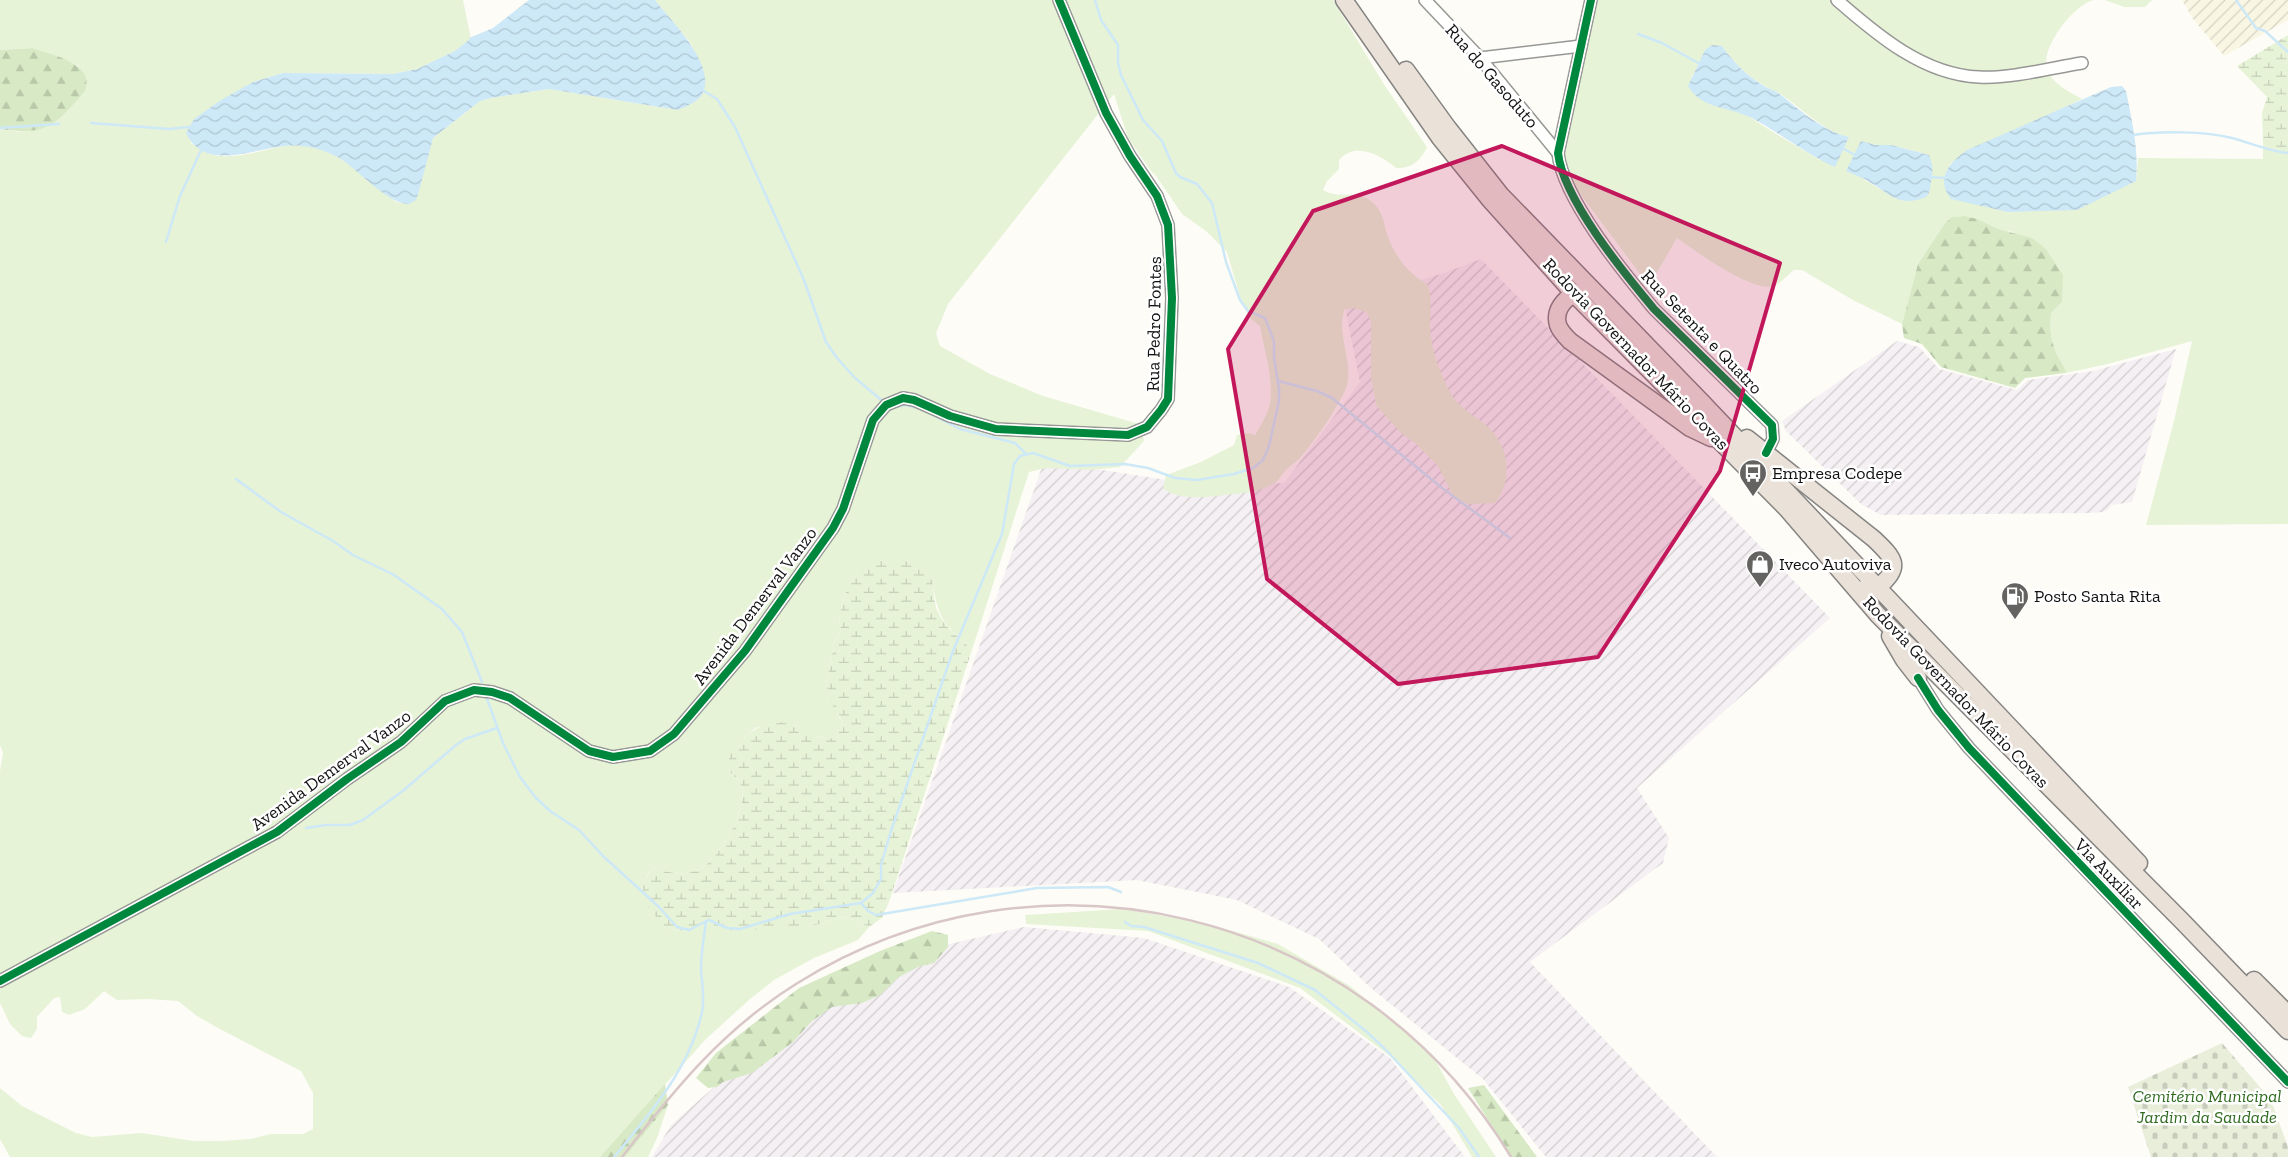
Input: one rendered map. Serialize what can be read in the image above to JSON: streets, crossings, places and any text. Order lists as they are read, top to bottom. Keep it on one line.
{"streets":{"highway":["Rodovia Governador Mário Covas"],"street":["Rua do Gasoduto","Rua Pedro Fontes","Rua Setenta e Quatro","Avenida Demerval Vanzo","Via Auxiliar"]},"crossings":[["Rua do Gasoduto","Rua Setenta e Quatro"],["Rua Pedro Fontes","Avenida Demerval Vanzo"]],"parks":["Cemitério Municipal Jardim da Saudade"],"places":{"bus stop":["Empresa Codepe"],"shop":["Iveco Autoviva"],"fuel station":["Posto Santa Rita"]}}
